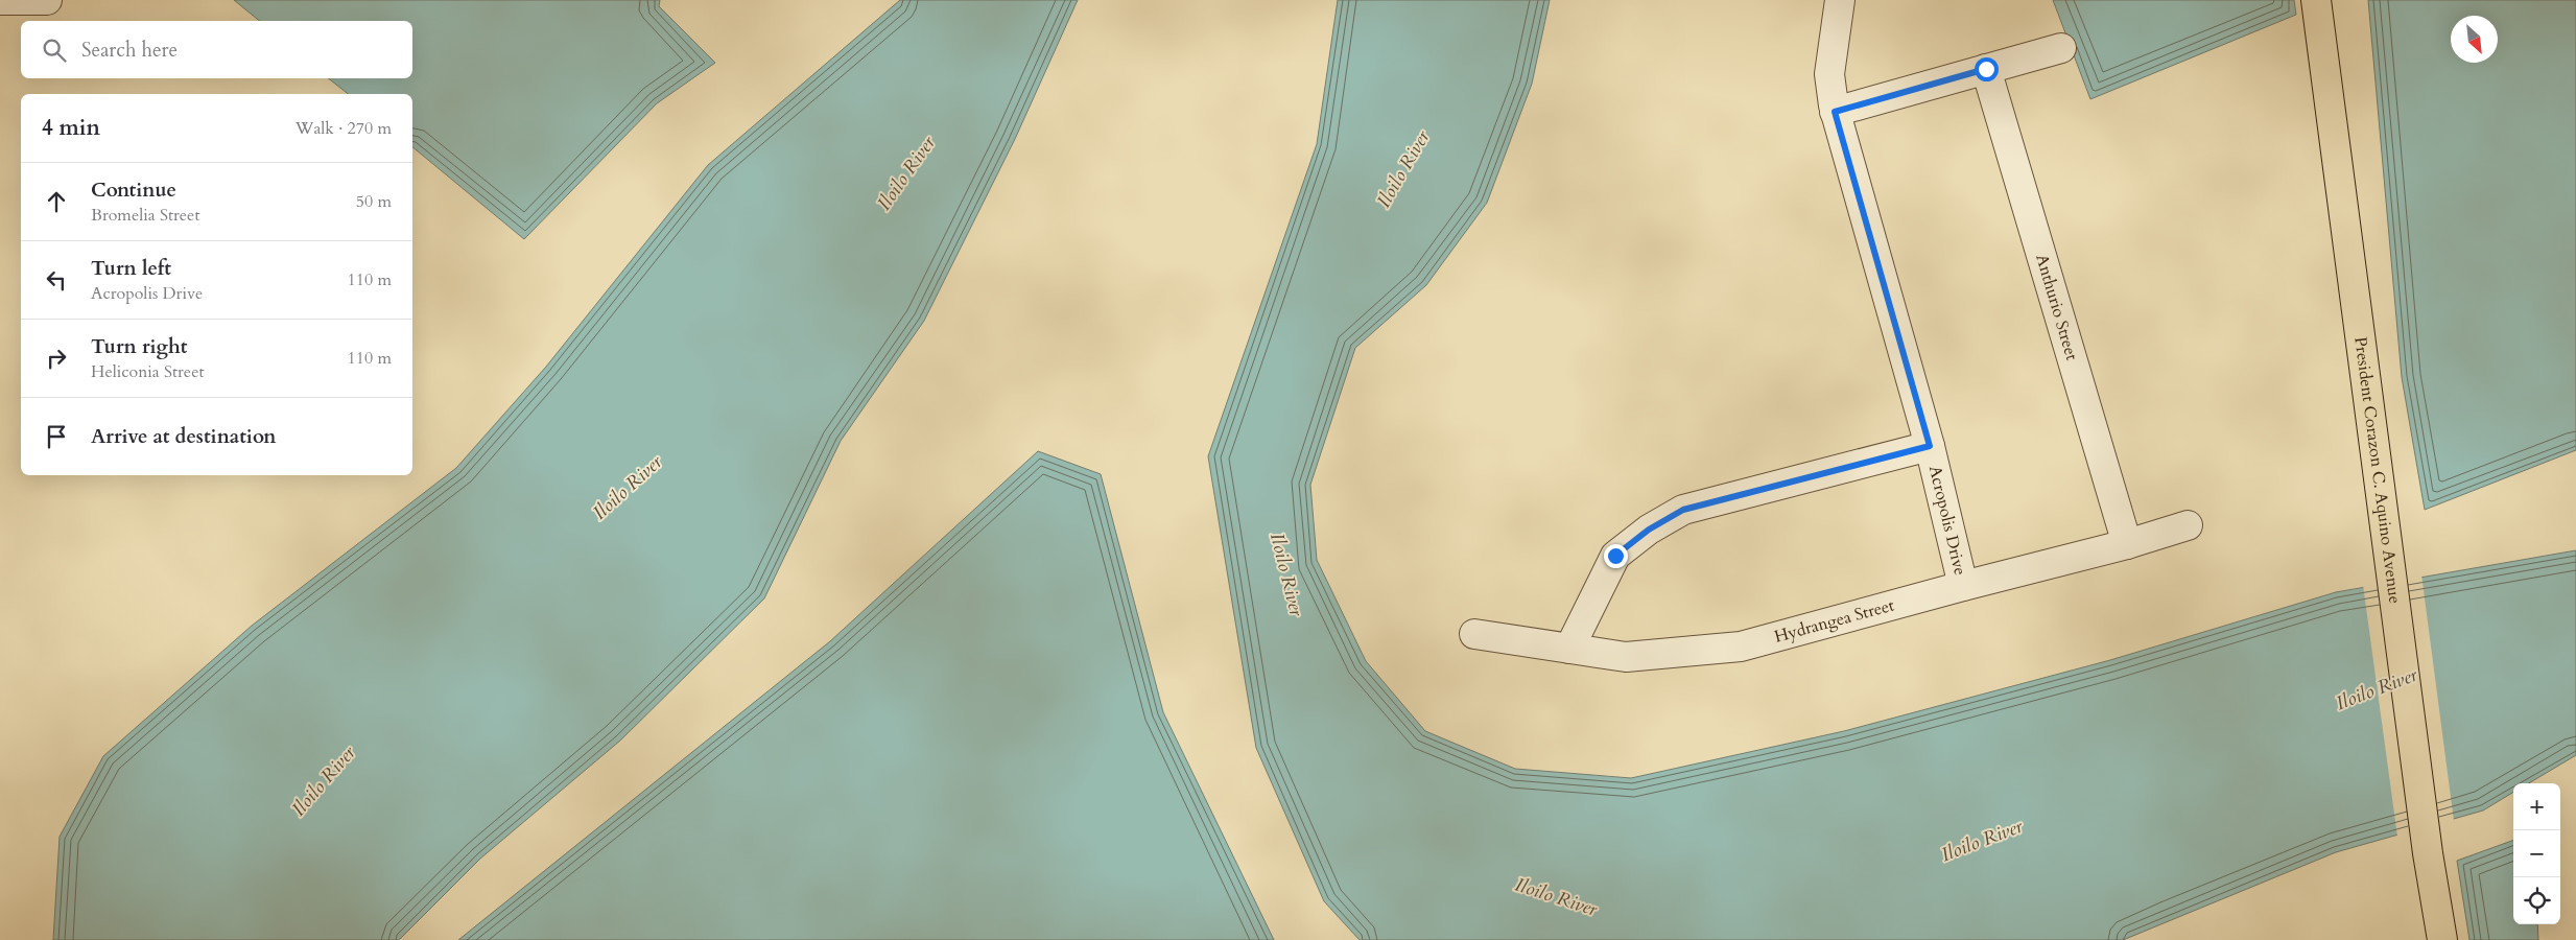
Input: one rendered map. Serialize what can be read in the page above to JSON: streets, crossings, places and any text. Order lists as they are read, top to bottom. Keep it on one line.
{"streets":{"main road":["President Corazon C. Aquino Avenue"],"street":["Anthurio Street","Acropolis Drive","Hydrangea Street"]},"crossings":[["Anthurio Street","Hydrangea Street"],["Acropolis Drive","Hydrangea Street"]],"water":["Iloilo River"],"north":"bottom right","page":{"search":"Search here","heading":["4 min","Walk · 270 m"],"list":[["Continue","Bromelia Street","50 m"],["Turn left","Acropolis Drive","110 m"],["Turn right","Heliconia Street","110 m"],"Arrive at destination"],"map_buttons":["+","−"]}}
